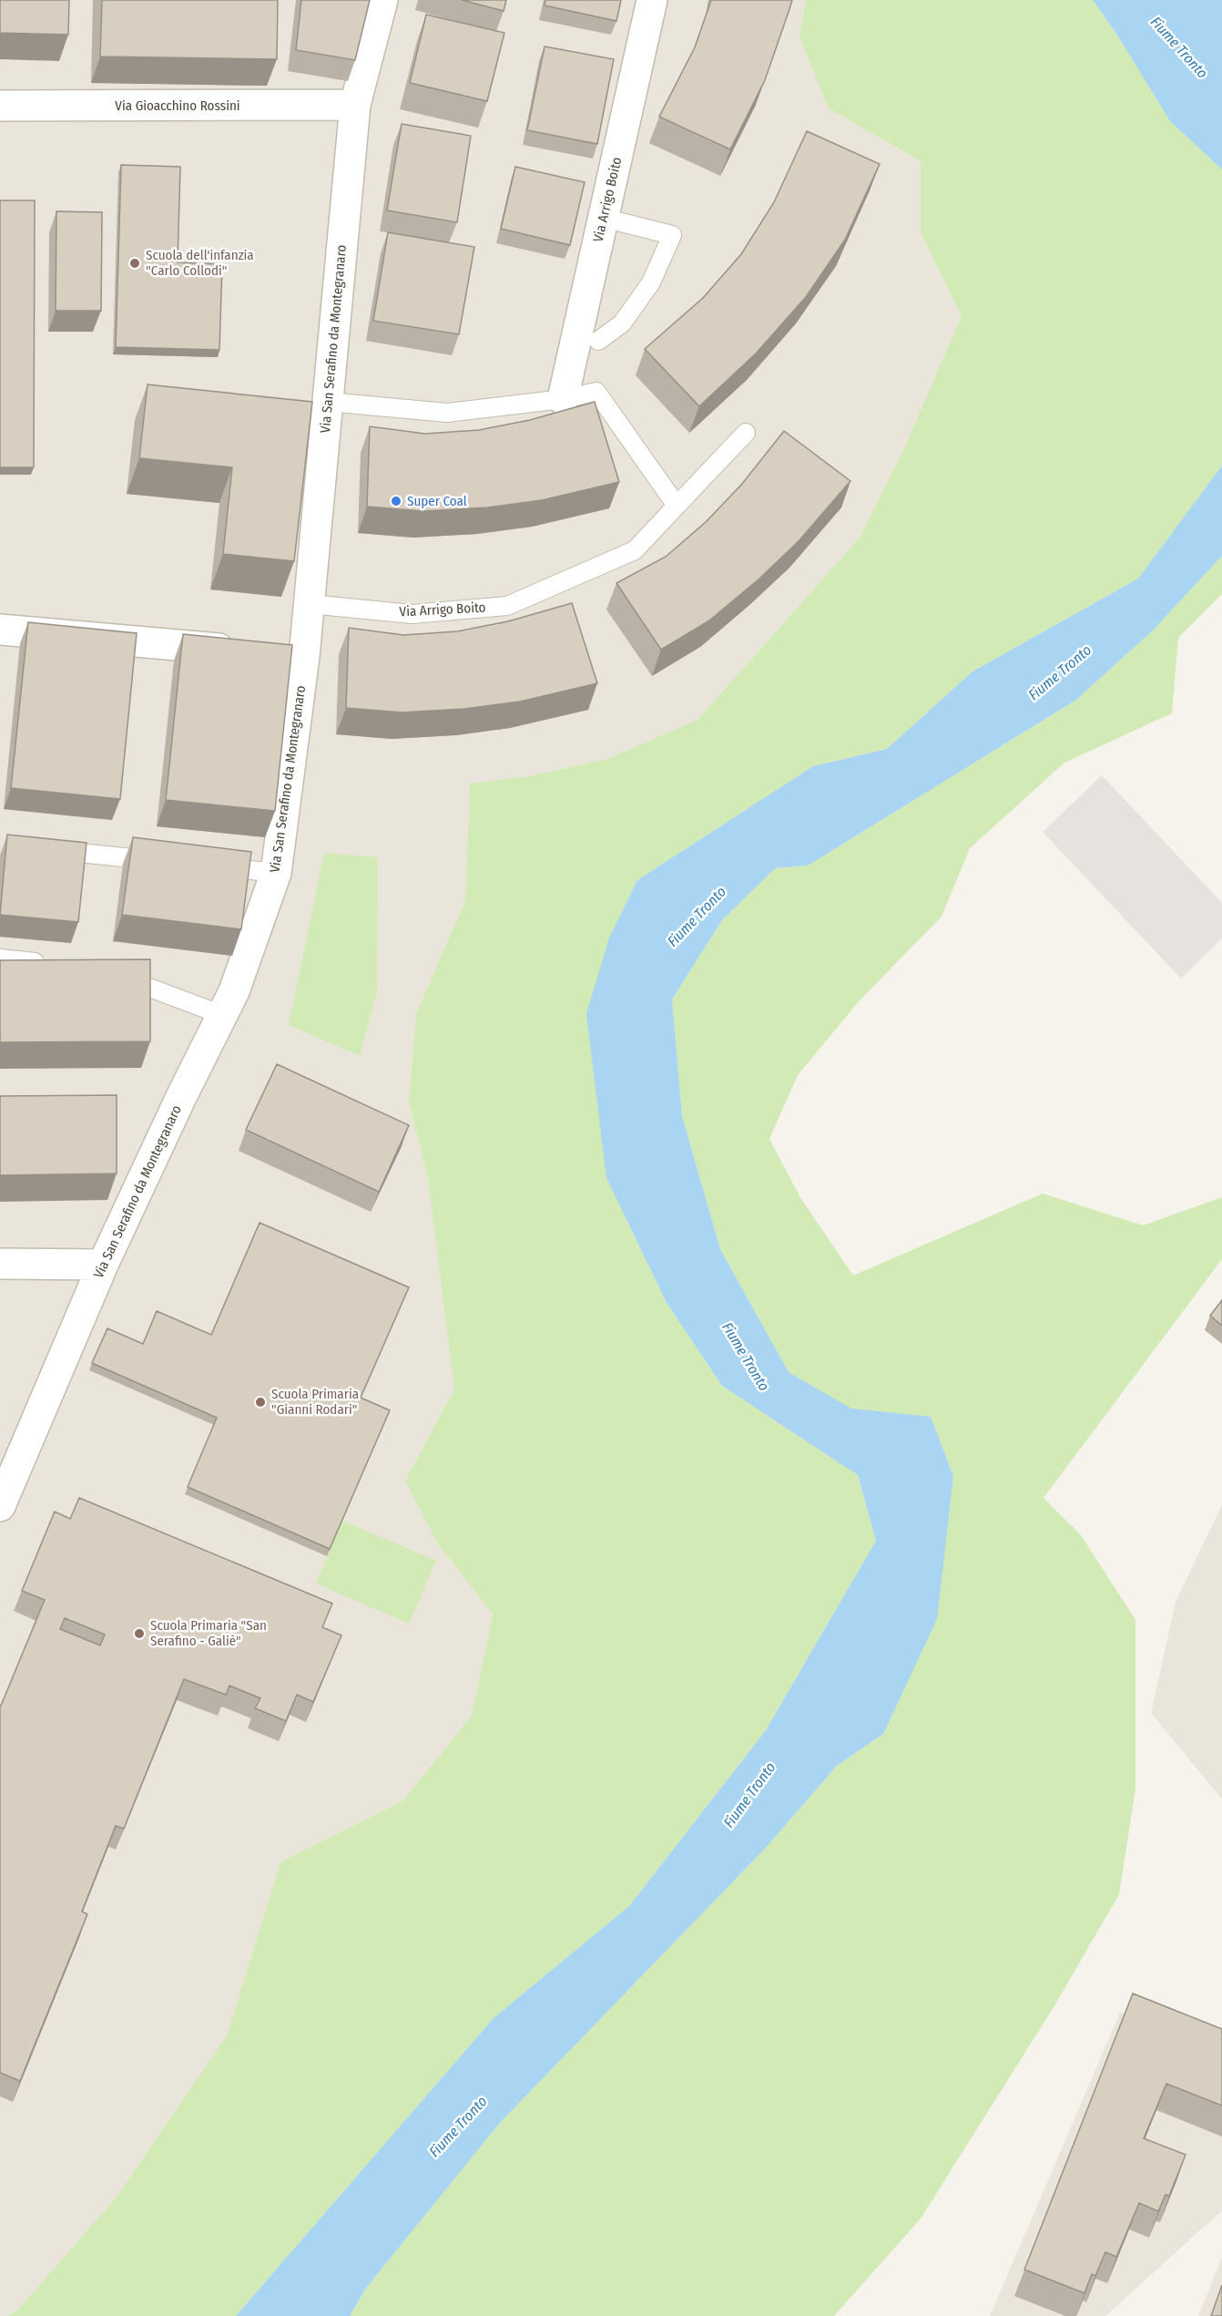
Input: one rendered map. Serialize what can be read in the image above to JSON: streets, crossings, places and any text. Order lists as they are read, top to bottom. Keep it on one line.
{"streets":{"street":["Via Gioacchino Rossini","Via Arrigo Boito","Via San Serafino da Montegranaro"]},"crossings":[["Via Gioacchino Rossini","Via San Serafino da Montegranaro"],["Via Arrigo Boito","Via San Serafino da Montegranaro"]],"water":["Fiume Tronto"],"places":["Scuola dell'infanzia \"Carlo Collodi\"","Super Coal","Scuola Primaria \"Gianni Rodari\"","Scuola Primaria \"San Serafino - Galiè\""]}
